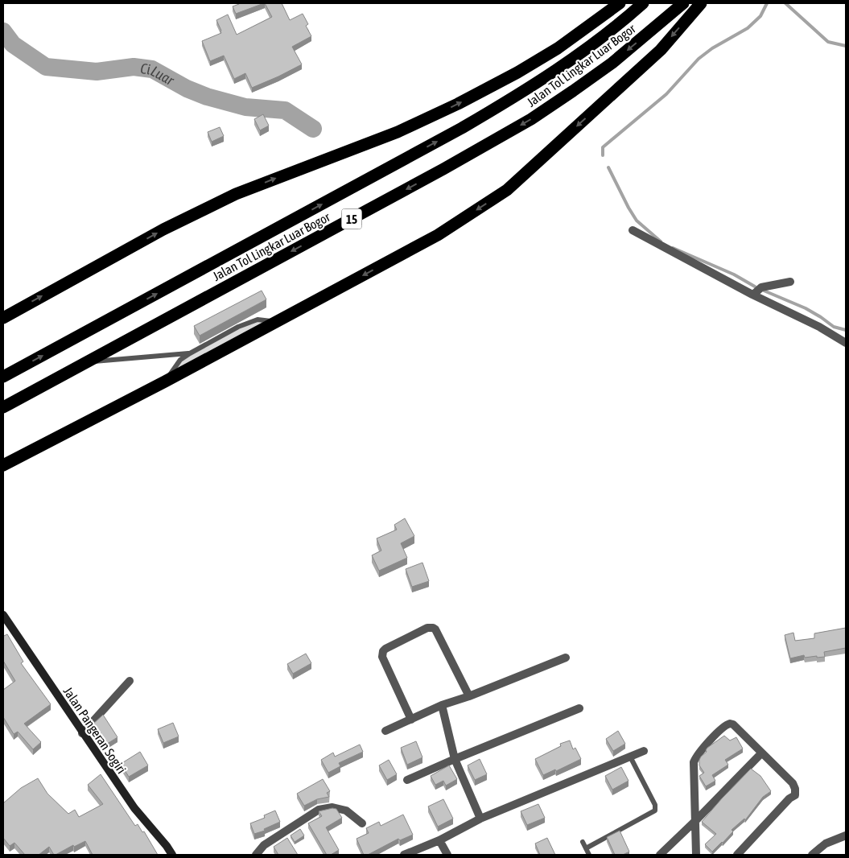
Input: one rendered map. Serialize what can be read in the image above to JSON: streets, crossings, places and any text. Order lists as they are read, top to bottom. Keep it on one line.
{"streets":{"highway":["Jalan Tol Lingkar Luar Bogor","15"],"street":["Jalan Pangeran Sogiri"]},"water":["Ci Luar"]}
